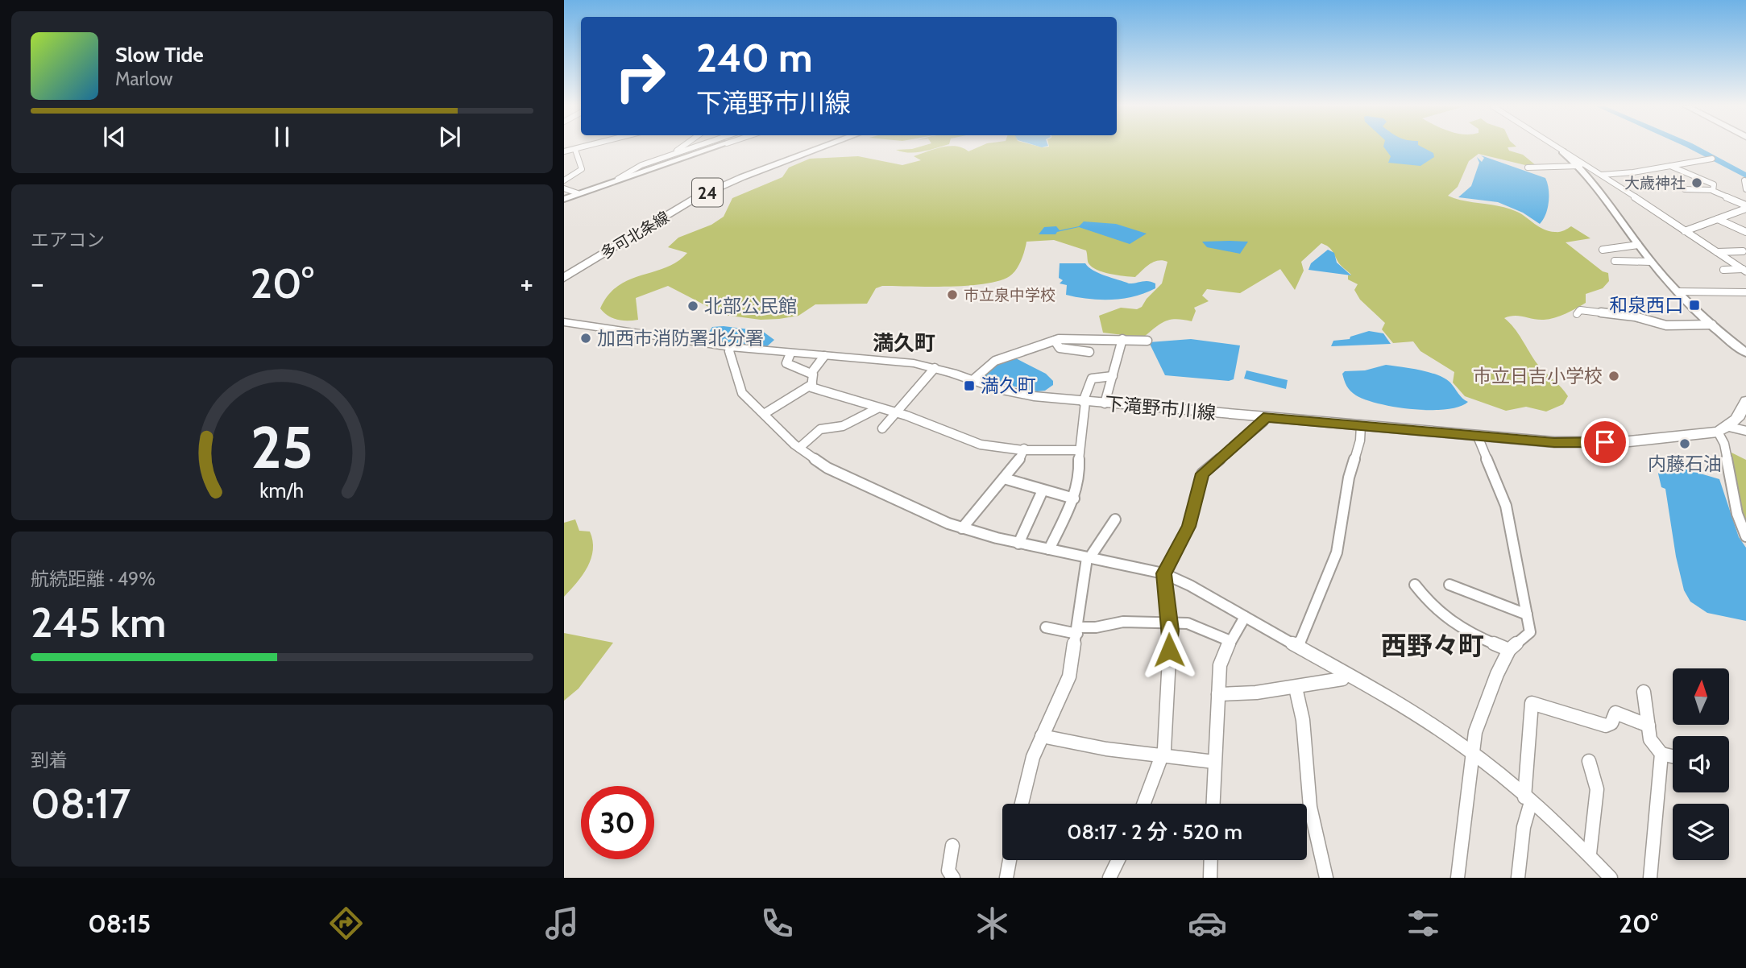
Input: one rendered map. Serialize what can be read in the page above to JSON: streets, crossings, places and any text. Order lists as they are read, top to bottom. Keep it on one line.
{"streets":{"main road":["24","多可北条線","下滝野市川線"]},"districts":["満久町","西野々町"],"places":{"other":["大歳神社","市立泉中学校","北部公民館","加西市消防署北分署","市立日吉小学校","内藤石油"],"transit":["和泉西口","満久町"]},"north":"top","page":{"turn":["240 m","下滝野市川線"],"song":["Slow Tide","Marlow"],"tile":["エアコン",["航続距離 · 49%","245 km"],["到着","08:17"]],"heat":["−","20°","+"],"limit":"30","trip":"08:17 · 2 分 · 520 m","tabs":["08:15","20°"],"gauge":["25","km/h"]}}
